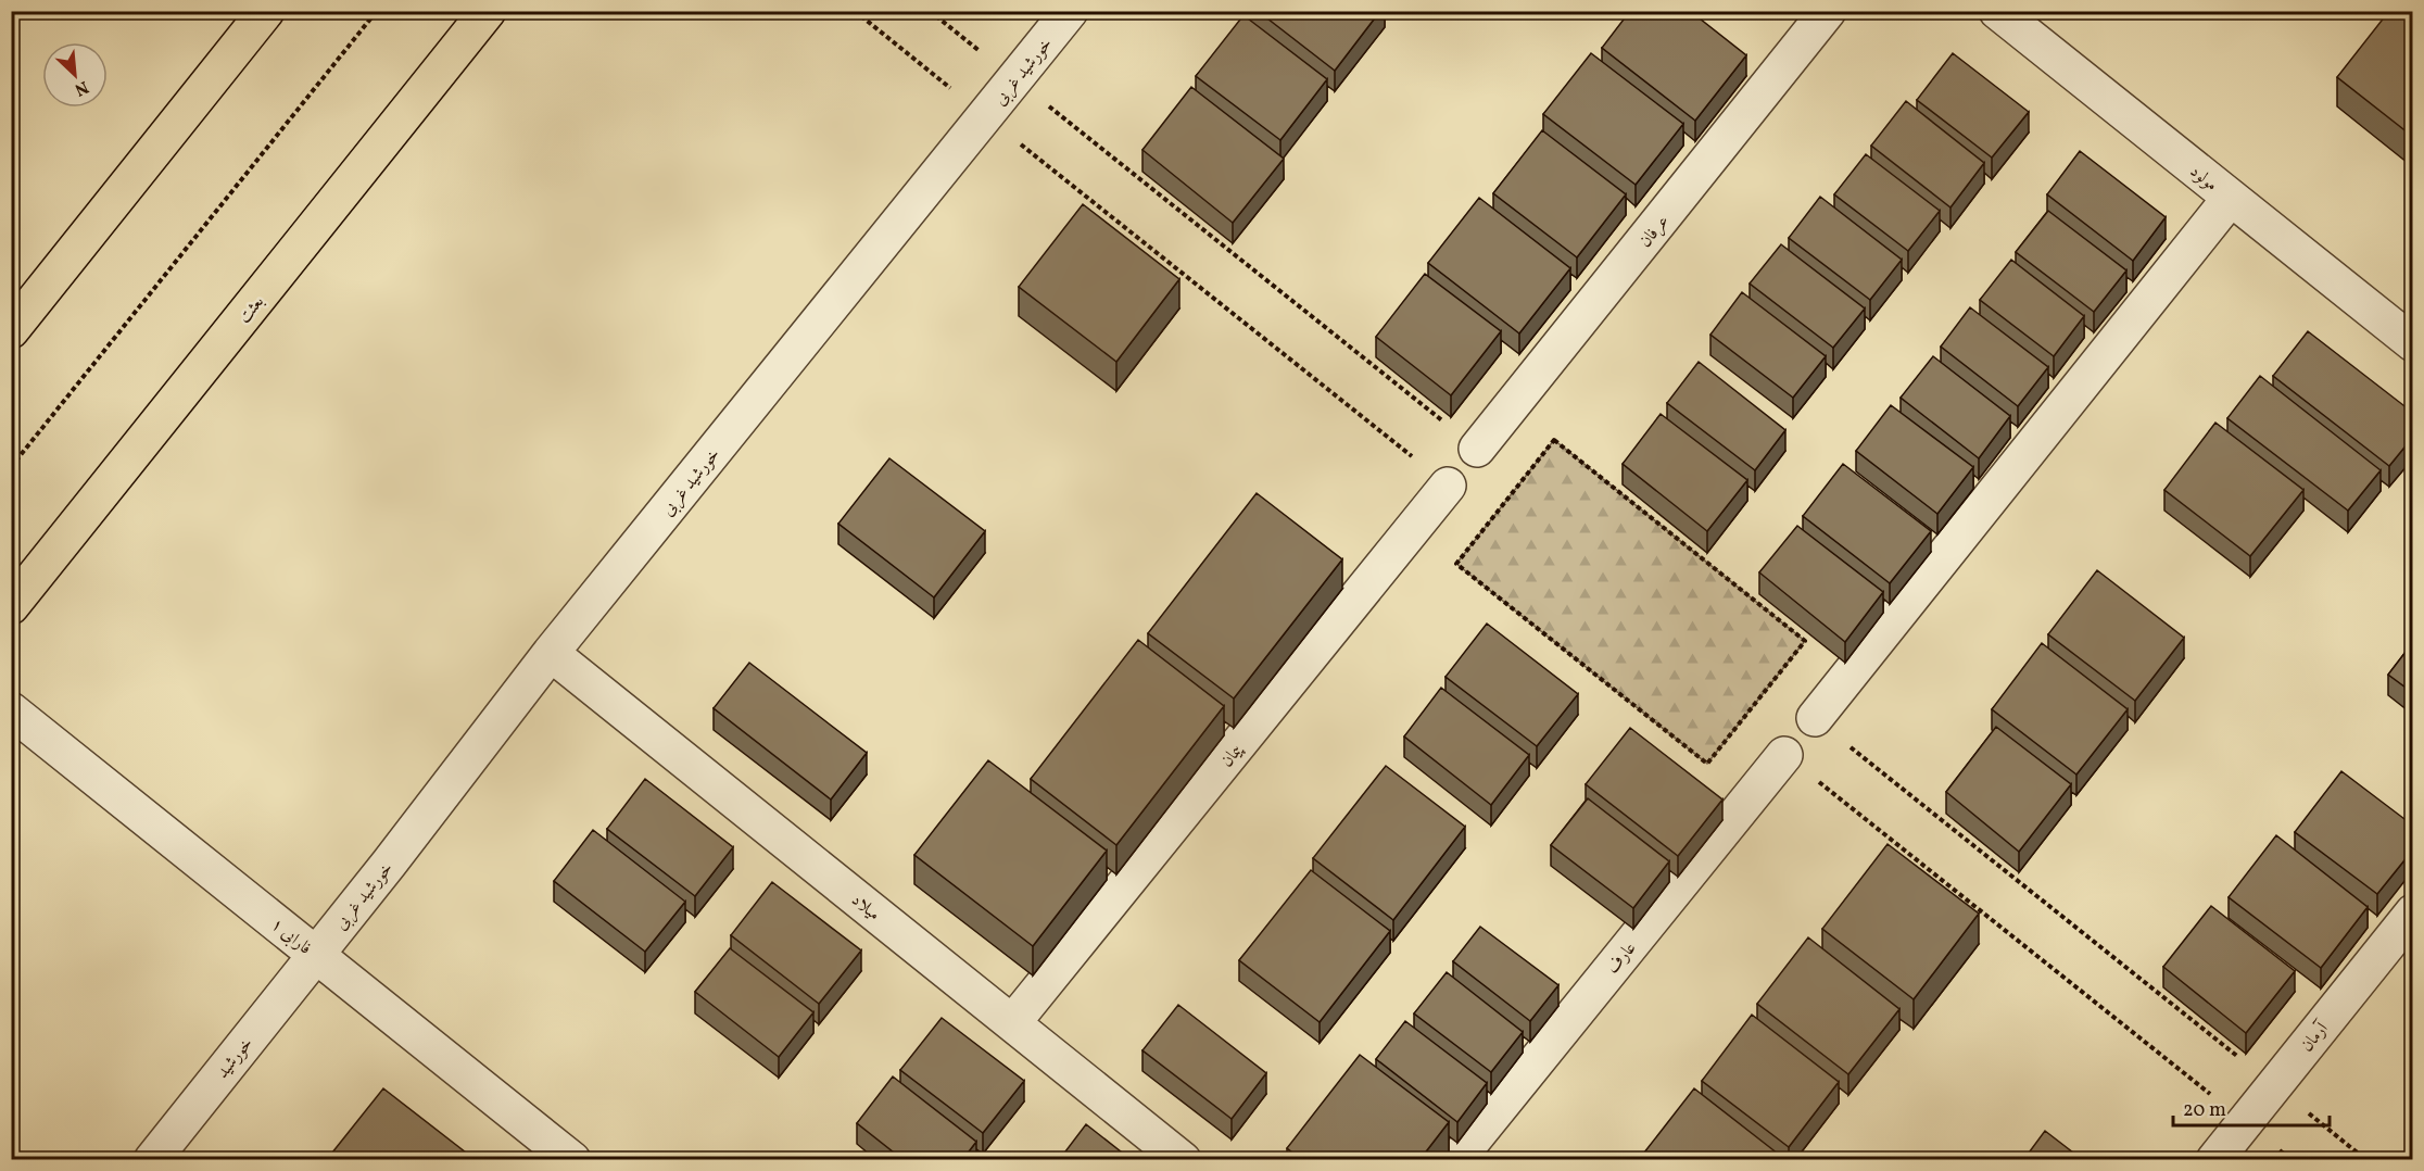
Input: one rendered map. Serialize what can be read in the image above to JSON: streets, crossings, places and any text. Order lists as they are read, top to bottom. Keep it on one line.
{"streets":{"main road":["بعثت"],"street":["خورشید غربی","مولود","عرفان","پیمان","میلاد","فارابی ۱","عارف","آرمان","خورشید"]},"crossings":[["خورشید غربی","میلاد"],["خورشید غربی","فارابی ۱"],["خورشید غربی","خورشید"],["پیمان","میلاد"],["فارابی ۱","خورشید"]],"scale_bar":"20 m","north":"bottom right"}
